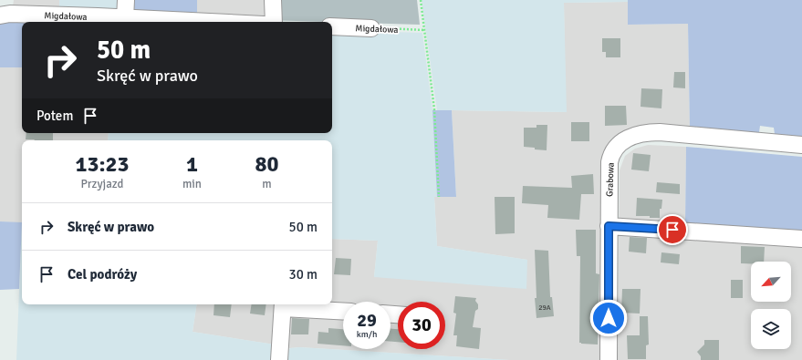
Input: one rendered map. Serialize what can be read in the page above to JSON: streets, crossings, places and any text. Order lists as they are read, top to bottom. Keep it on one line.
{"streets":{"street":["Migdałowa","Grabowa"]},"house_numbers":["29A"],"north":"bottom left","page":{"turn":["50 m","Skręć w prawo"],"then":"Potem","eta":["13:23","Przyjazd","1","min","80","m"],"list":[{"name":"Skręć w prawo","value":"50 m"},{"name":"Cel podróży","value":"30 m"}],"speed":"29 km/h","limit":"30"}}
